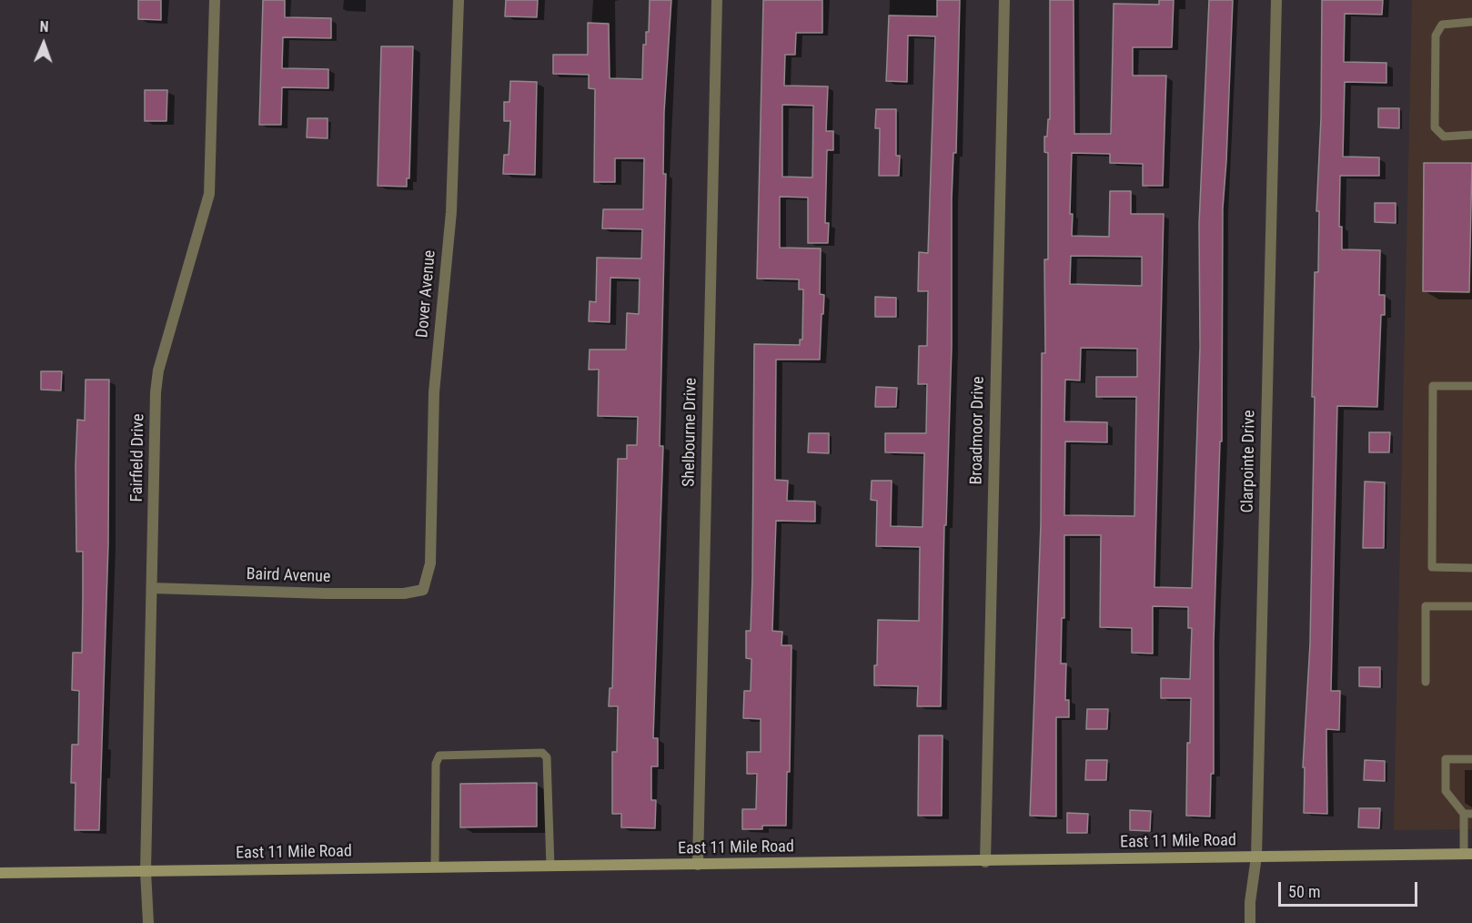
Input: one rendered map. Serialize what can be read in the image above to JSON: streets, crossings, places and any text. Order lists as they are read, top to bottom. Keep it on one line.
{"streets":{"main road":["East 11 Mile Road"],"street":["Dover Avenue","Broadmoor Drive","Shelbourne Drive","Fairfield Drive","Clarpointe Drive","Baird Avenue"]},"crossings":[["Dover Avenue","Baird Avenue"],["Broadmoor Drive","East 11 Mile Road"],["Shelbourne Drive","East 11 Mile Road"],["Fairfield Drive","Baird Avenue"],["Fairfield Drive","East 11 Mile Road"],["Clarpointe Drive","East 11 Mile Road"]],"scale_bar":"50 m","north":"top"}
